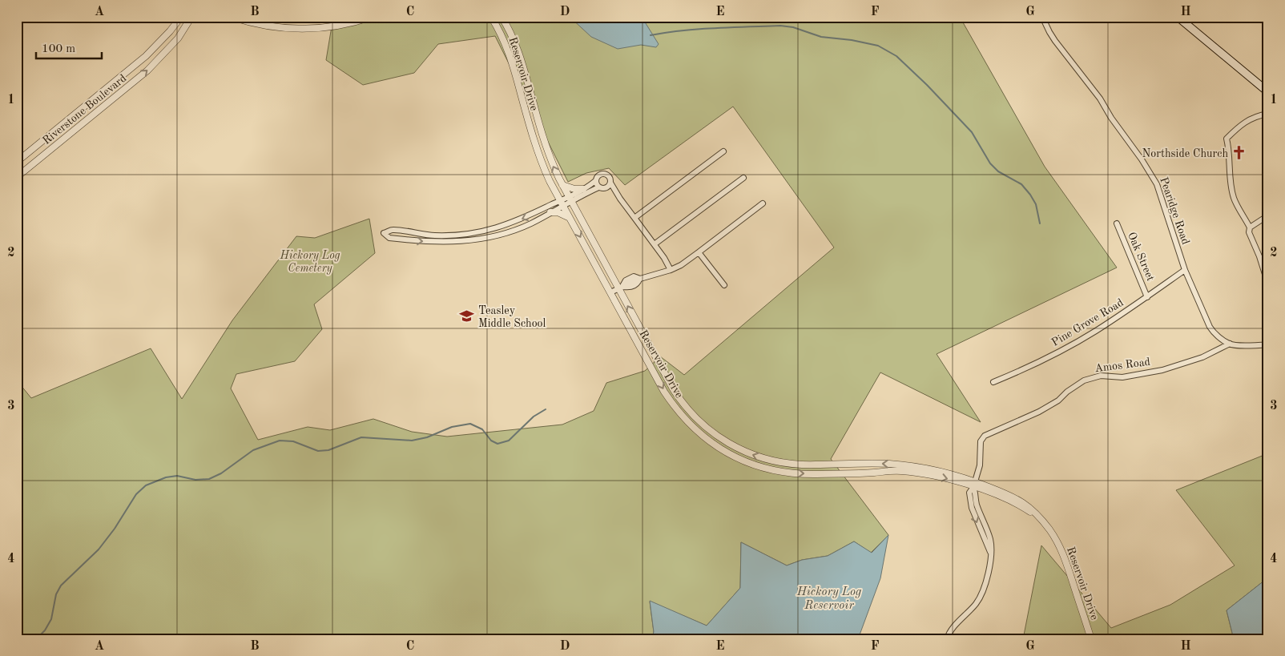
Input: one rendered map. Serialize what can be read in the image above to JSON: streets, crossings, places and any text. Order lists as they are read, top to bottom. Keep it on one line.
{"streets":{"street":["Reservoir Drive","Riverstone Boulevard","Pearidge Road","Oak Street","Pine Grove Road","Amos Road"]},"crossings":[["Reservoir Drive","Amos Road"],["Pearidge Road","Pine Grove Road"],["Pearidge Road","Amos Road"],["Oak Street","Pine Grove Road"]],"water":["Hickory Log Reservoir"],"parks":["Hickory Log Cemetery"],"places":{"church":["Northside Church"],"school or university":["Teasley Middle School"]},"scale_bar":"100 m","grid":{"columns":["A","B","C","D","E","F","G","H"],"rows":["1","2","3","4"]}}
